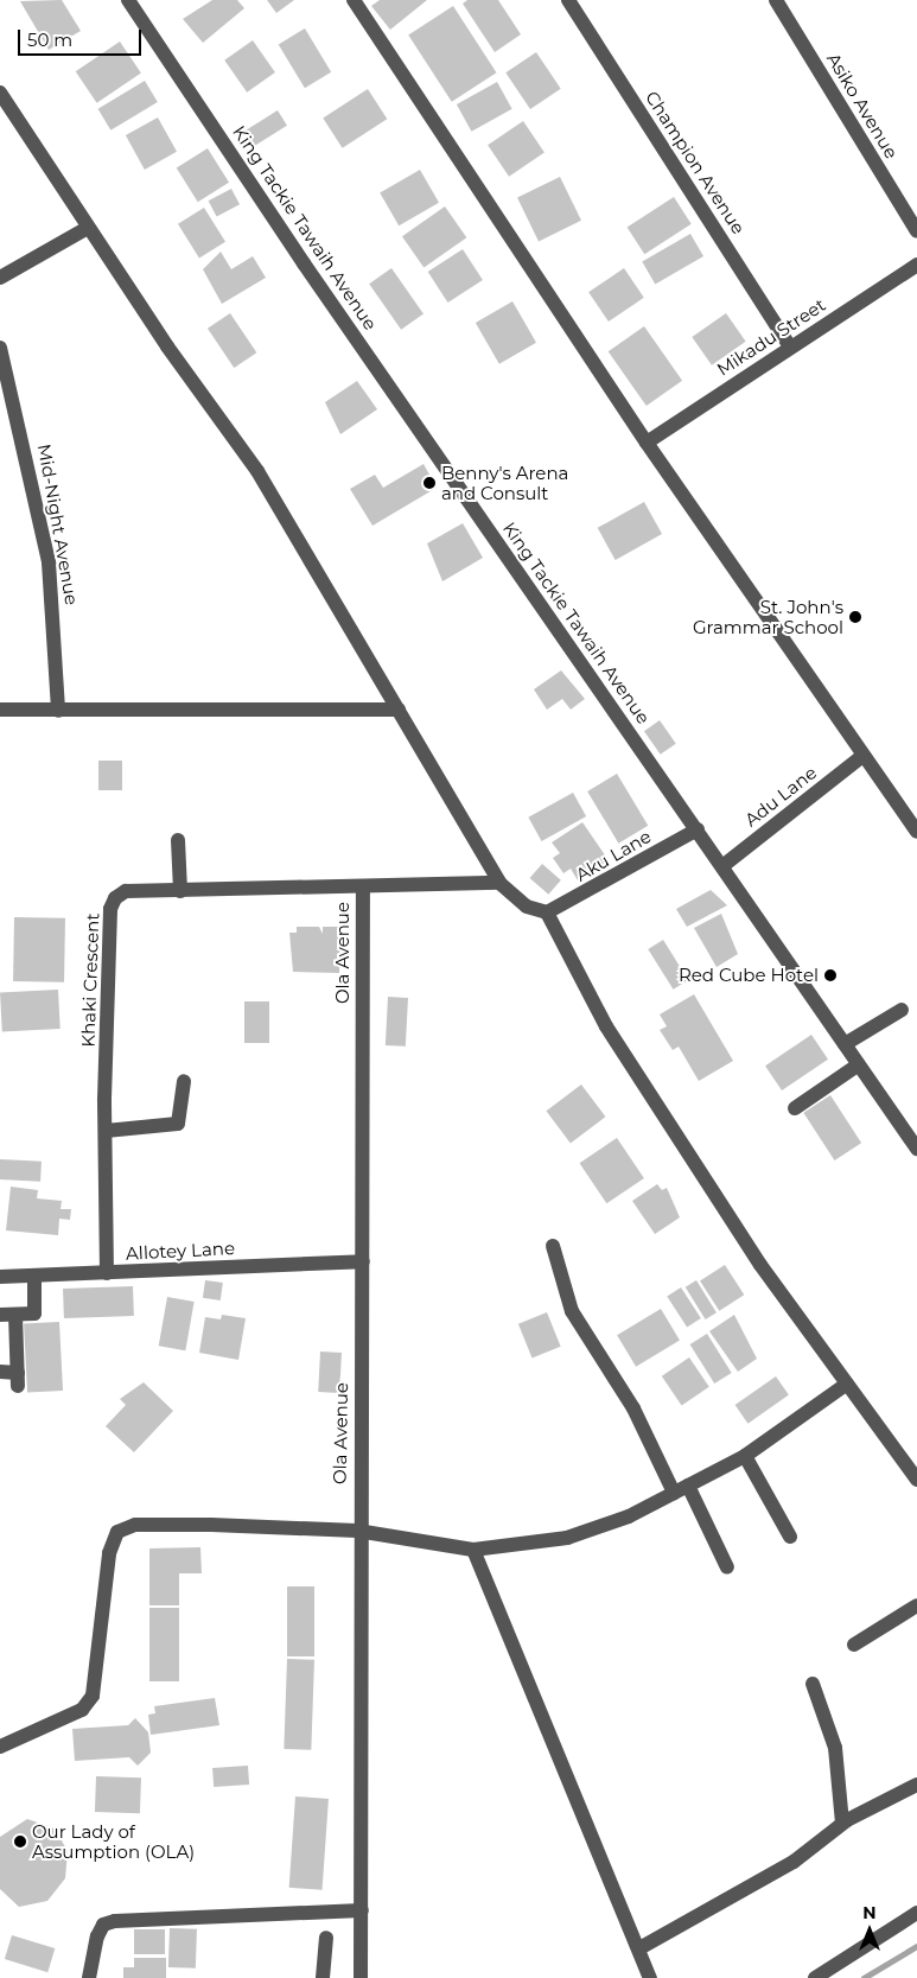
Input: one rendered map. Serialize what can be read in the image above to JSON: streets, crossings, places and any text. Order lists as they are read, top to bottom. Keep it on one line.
{"streets":{"street":["Asiko Avenue","Champion Avenue","King Tackie Tawaih Avenue","Mikadu Street","Mid-Night Avenue","Adu Lane","Aku Lane","Ola Avenue","Khaki Crescent","Allotey Lane"]},"crossings":[["Champion Avenue","Mikadu Street"],["King Tackie Tawaih Avenue","Adu Lane"],["King Tackie Tawaih Avenue","Aku Lane"],["Ola Avenue","Khaki Crescent"],["Ola Avenue","Allotey Lane"],["Khaki Crescent","Allotey Lane"]],"places":["Benny's Arena and Consult","St. John's Grammar School","Red Cube Hotel","Our Lady of Assumption (OLA)"],"scale_bar":"50 m","north":"top"}
